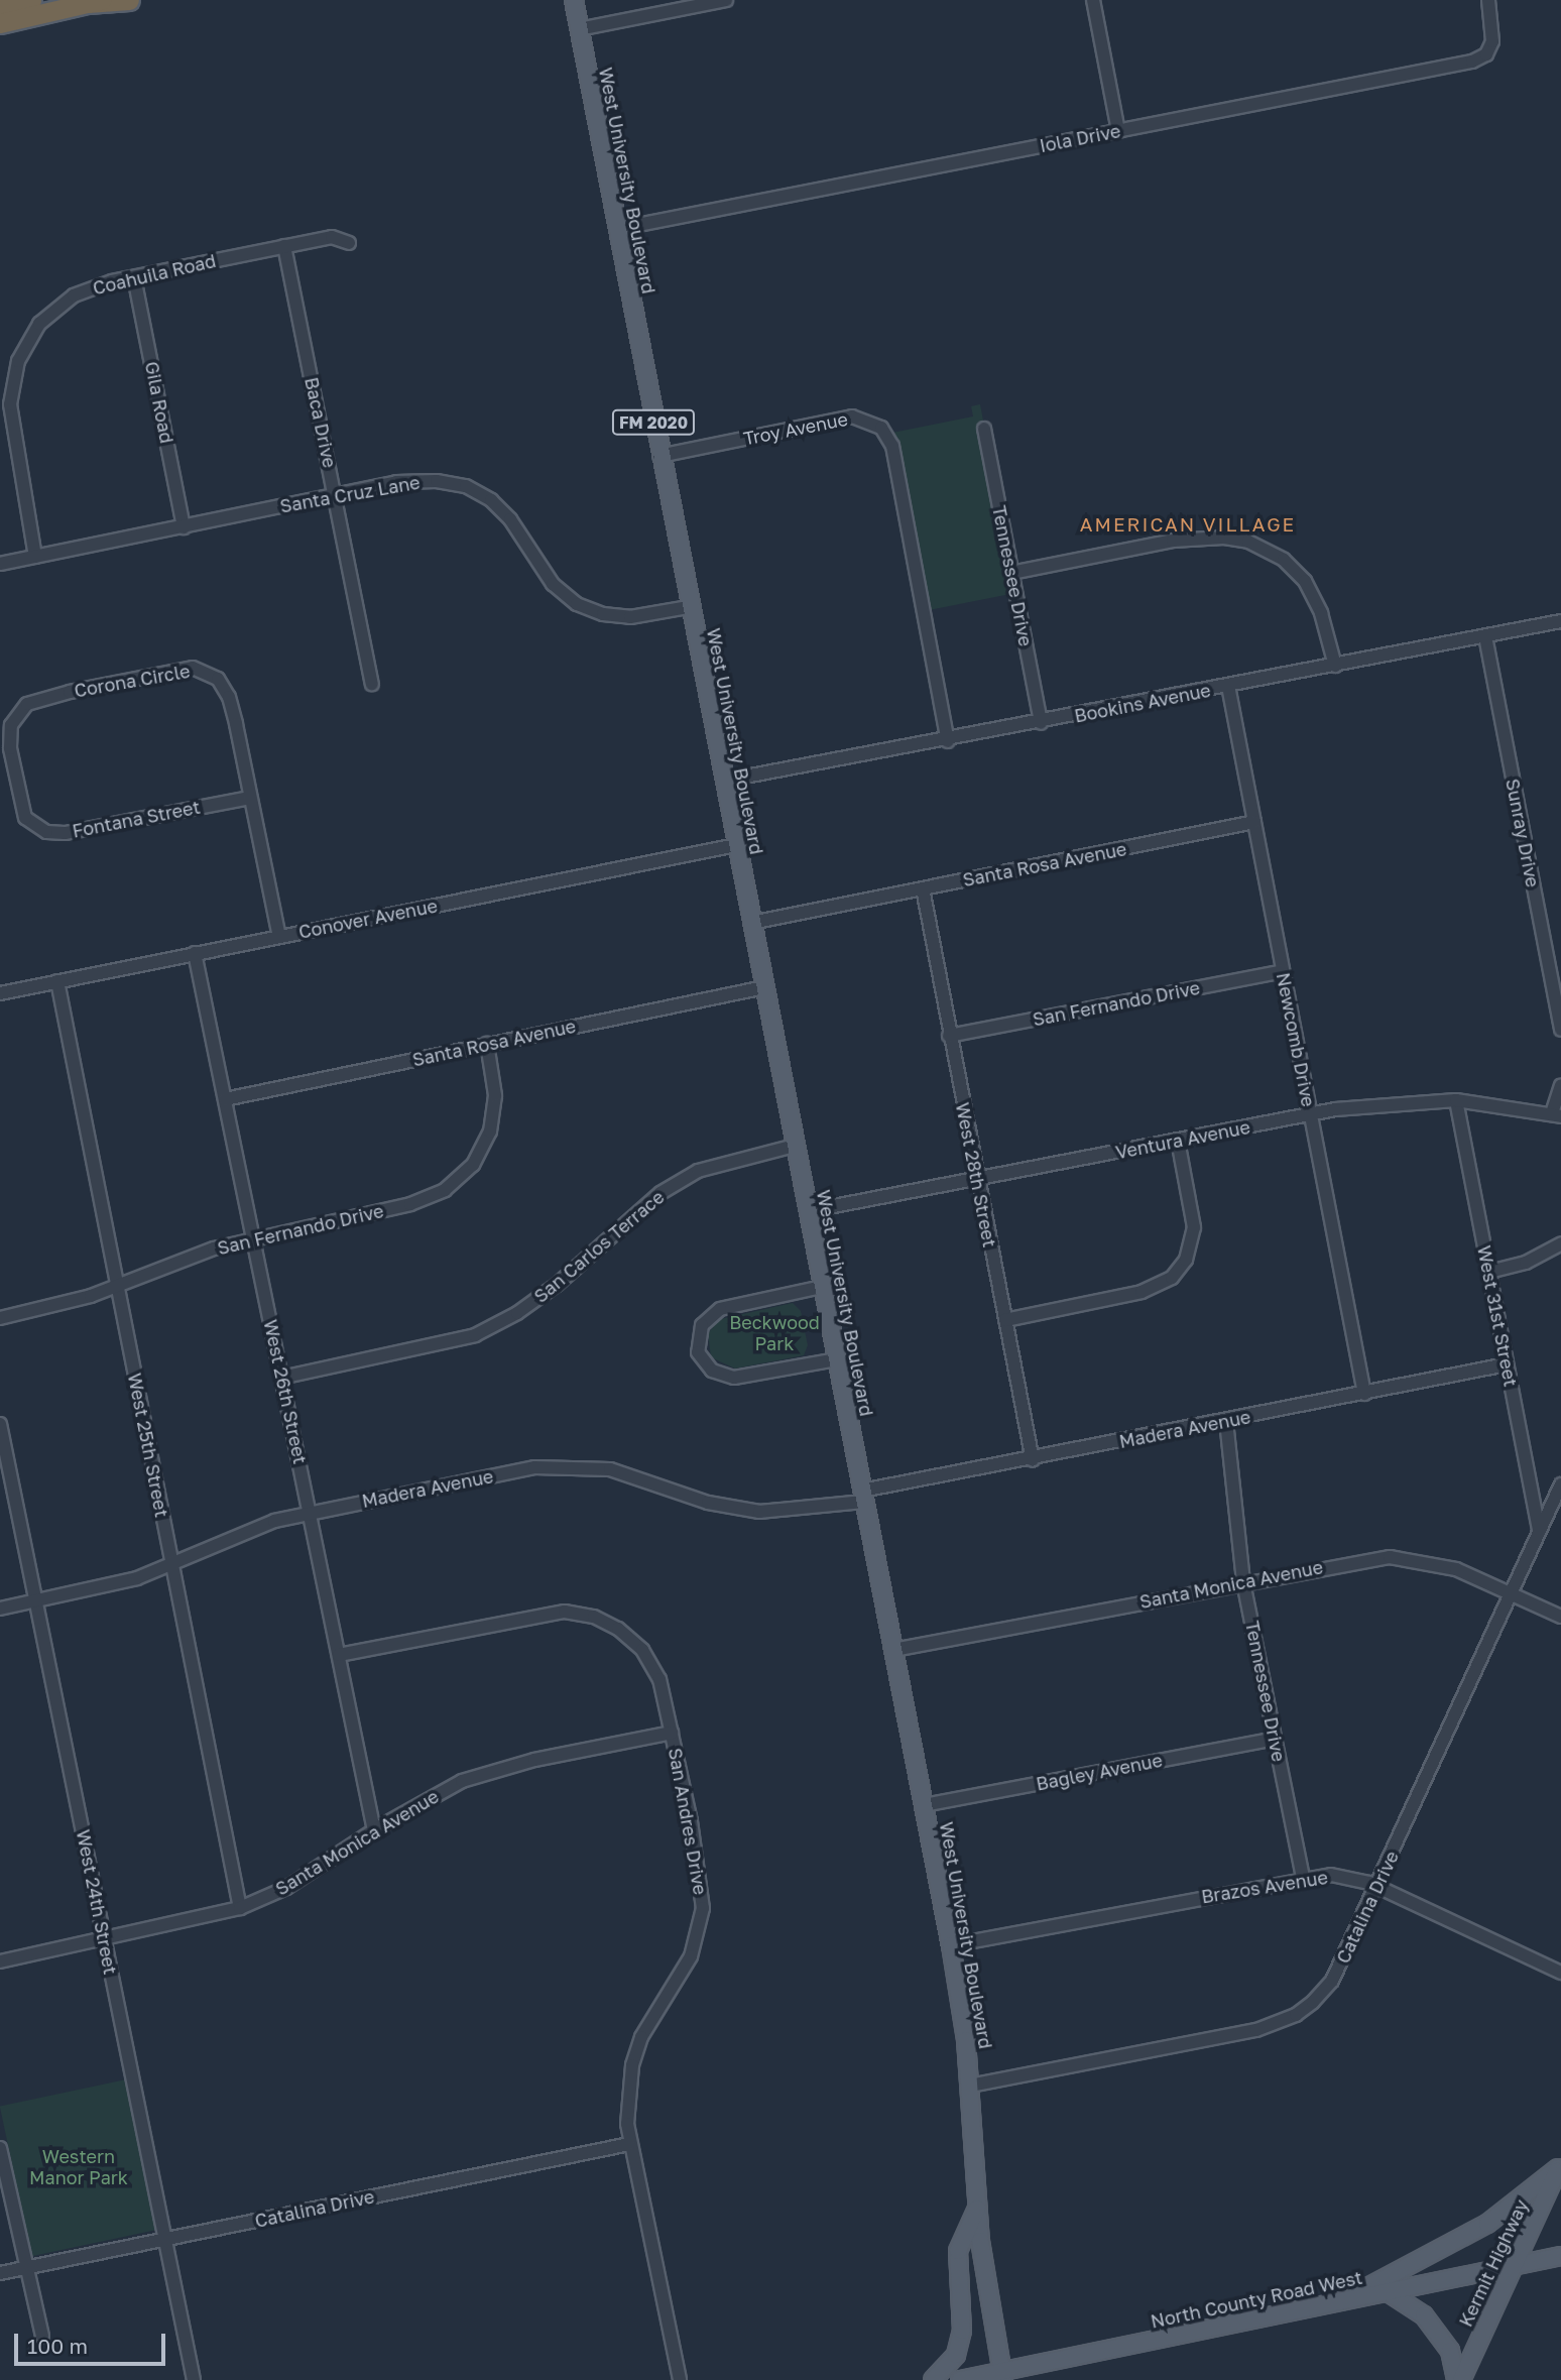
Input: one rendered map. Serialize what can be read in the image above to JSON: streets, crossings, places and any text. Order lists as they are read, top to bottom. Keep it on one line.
{"streets":{"main road":["West University Boulevard","FM 2020","Kermit Highway","North County Road West"],"street":["Iola Drive","Coahuila Road","Gila Road","Baca Drive","Troy Avenue","Santa Cruz Lane","Tennessee Drive","Corona Circle","Bookins Avenue","Fontana Street","Sunray Drive","Santa Rosa Avenue","Conover Avenue","San Fernando Drive","Newcomb Drive","Ventura Avenue","West 28th Street","San Carlos Terrace","West 31st Street","West 26th Street","Madera Avenue","West 25th Street","Santa Monica Avenue","Bagley Avenue","San Andres Drive","Brazos Avenue","West 24th Street","Catalina Drive"]},"crossings":[["Iola Drive","West University Boulevard"],["West University Boulevard","Troy Avenue"],["West University Boulevard","Santa Cruz Lane"],["West University Boulevard","Bookins Avenue"],["West University Boulevard","Santa Rosa Avenue"],["West University Boulevard","Conover Avenue"],["West University Boulevard","Ventura Avenue"],["West University Boulevard","San Carlos Terrace"],["West University Boulevard","Madera Avenue"],["West University Boulevard","Santa Monica Avenue"],["West University Boulevard","Bagley Avenue"],["West University Boulevard","Brazos Avenue"],["West University Boulevard","Catalina Drive"],["West University Boulevard","North County Road West"],["Coahuila Road","Gila Road"],["Coahuila Road","Baca Drive"],["Coahuila Road","Santa Cruz Lane"],["Gila Road","Santa Cruz Lane"],["Baca Drive","Santa Cruz Lane"],["Troy Avenue","Bookins Avenue"],["Tennessee Drive","Bookins Avenue"],["Tennessee Drive","Madera Avenue"],["Tennessee Drive","Santa Monica Avenue"],["Tennessee Drive","Bagley Avenue"],["Tennessee Drive","Brazos Avenue"],["Corona Circle","Fontana Street"],["Corona Circle","Conover Avenue"],["Bookins Avenue","Sunray Drive"],["Bookins Avenue","Newcomb Drive"],["Santa Rosa Avenue","San Fernando Drive"],["Santa Rosa Avenue","Newcomb Drive"],["Santa Rosa Avenue","West 28th Street"],["Santa Rosa Avenue","West 26th Street"],["Conover Avenue","West 26th Street"],["Conover Avenue","West 25th Street"],["San Fernando Drive","Newcomb Drive"],["San Fernando Drive","West 28th Street"],["San Fernando Drive","West 26th Street"],["San Fernando Drive","West 25th Street"],["Newcomb Drive","Ventura Avenue"],["Newcomb Drive","Madera Avenue"],["Ventura Avenue","West 28th Street"],["Ventura Avenue","West 31st Street"],["West 28th Street","Madera Avenue"],["San Carlos Terrace","West 26th Street"],["West 31st Street","Madera Avenue"],["West 31st Street","Catalina Drive"],["West 26th Street","Madera Avenue"],["West 26th Street","Santa Monica Avenue"],["West 26th Street","San Andres Drive"],["Madera Avenue","West 25th Street"],["Madera Avenue","West 24th Street"],["West 25th Street","Santa Monica Avenue"],["Santa Monica Avenue","San Andres Drive"],["Santa Monica Avenue","West 24th Street"],["Santa Monica Avenue","Catalina Drive"],["San Andres Drive","Catalina Drive"],["Brazos Avenue","Catalina Drive"],["West 24th Street","Catalina Drive"],["Kermit Highway","North County Road West"]],"districts":["AMERICAN VILLAGE"],"parks":["Beckwood Park","Western Manor Park"],"scale_bar":"100 m"}
